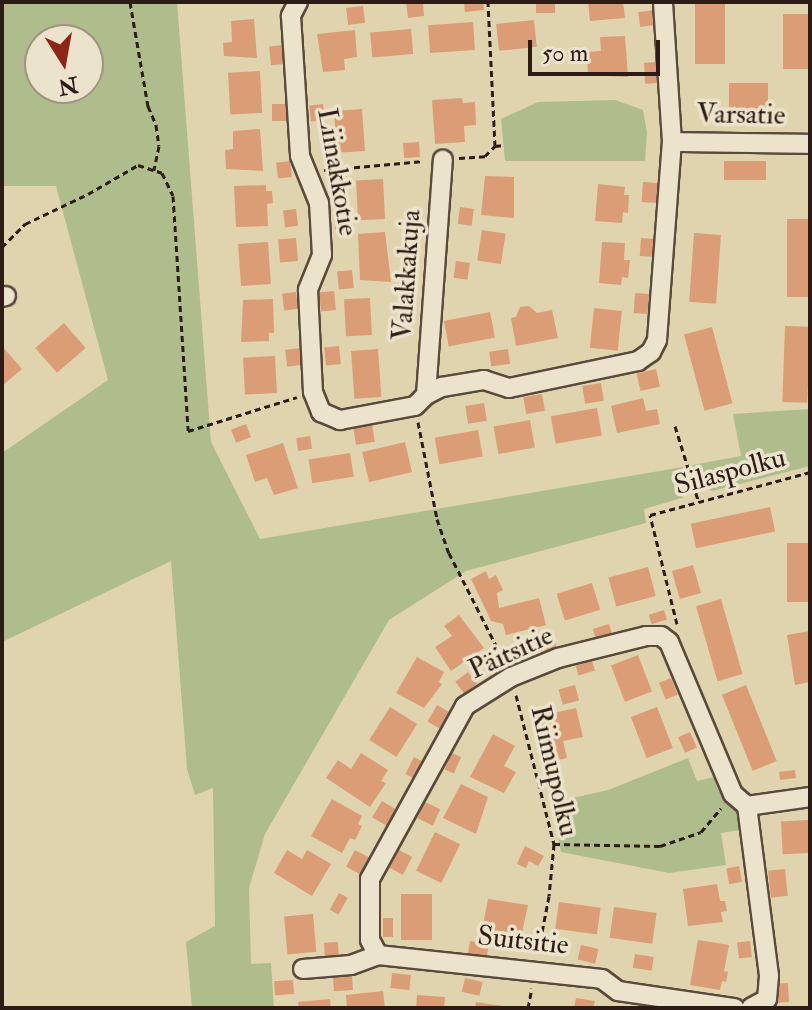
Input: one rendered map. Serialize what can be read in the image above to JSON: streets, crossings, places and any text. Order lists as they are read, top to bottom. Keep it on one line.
{"streets":{"street":["Varsatie","Liinakkotie","Valakkakuja","Päitsitie","Suitsitie"],"path":["Silaspolku","Riimupolku"]},"crossings":[["Silaspolku","Päitsitie"],["Päitsitie","Suitsitie"]],"scale_bar":"50 m","north":"bottom"}
